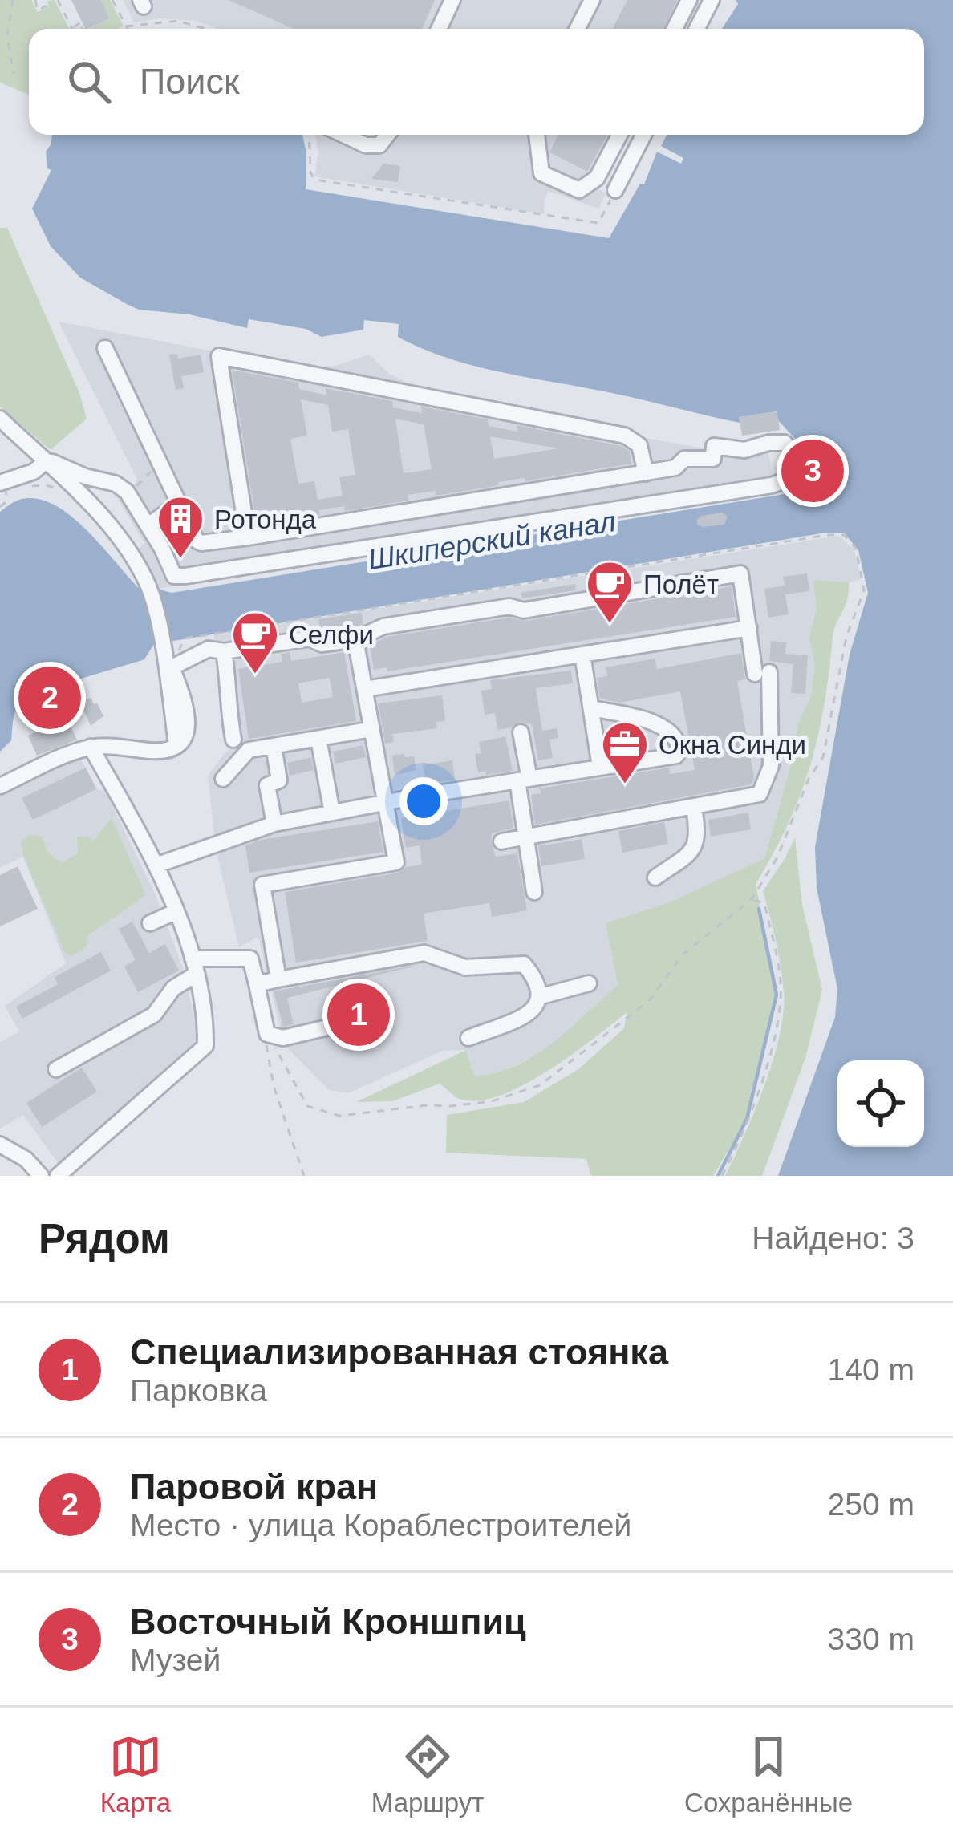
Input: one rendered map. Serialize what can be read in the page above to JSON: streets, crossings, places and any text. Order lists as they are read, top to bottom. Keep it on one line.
{"water":["Шкиперский канал"],"places":{"building":["Ротонда"],"cafe":["Полёт","Селфи"],"office":["Окна Синди"]},"page":{"search":"Поиск","pins":["3","2","1"],"heading":["Рядом","Найдено: 3"],"list":[{"mark":"1","name":"Специализированная стоянка","note":"Парковка","value":"140 m"},{"mark":"2","name":"Паровой кран","note":"Место · улица Кораблестроителей","value":"250 m"},{"mark":"3","name":"Восточный Кроншпиц","note":"Музей","value":"330 m"}],"nav":["Карта","Маршрут","Сохранённые"]}}
